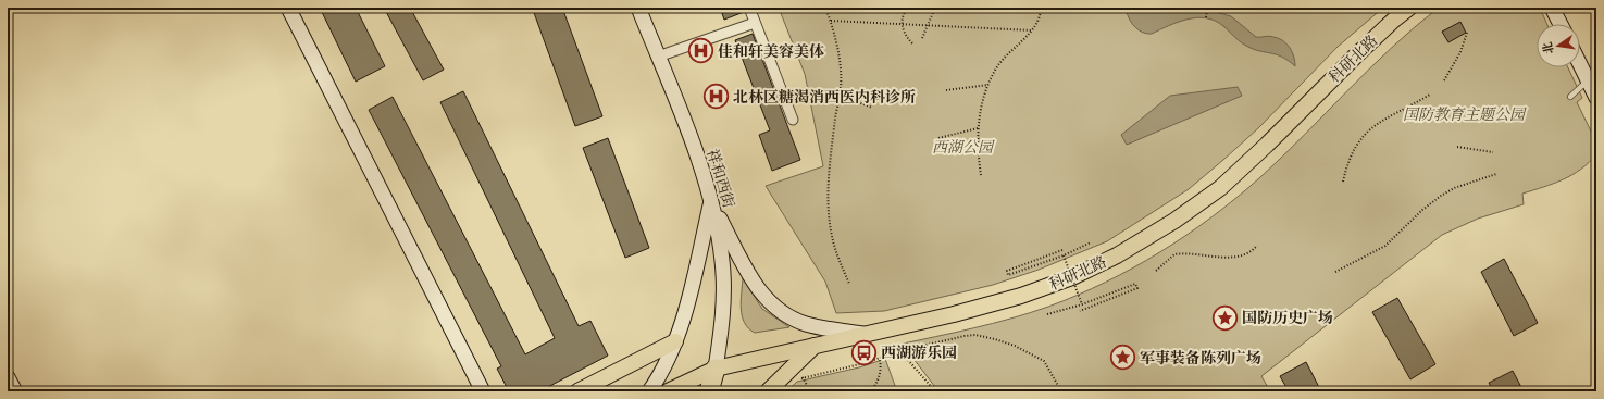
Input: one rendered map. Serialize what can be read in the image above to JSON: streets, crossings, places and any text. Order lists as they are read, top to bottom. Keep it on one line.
{"streets":{"main road":["科研北路","祥和西街"]},"crossings":[["科研北路","祥和西街"]],"parks":["国防教育主题公园","西湖公园"],"places":{"hospital":["佳和轩美容美体","北林区糖渴消西医内科诊所"],"place":["国防历史广场","军事装备陈列广场"],"bus stop":["西湖游乐园"]},"north":"left"}
